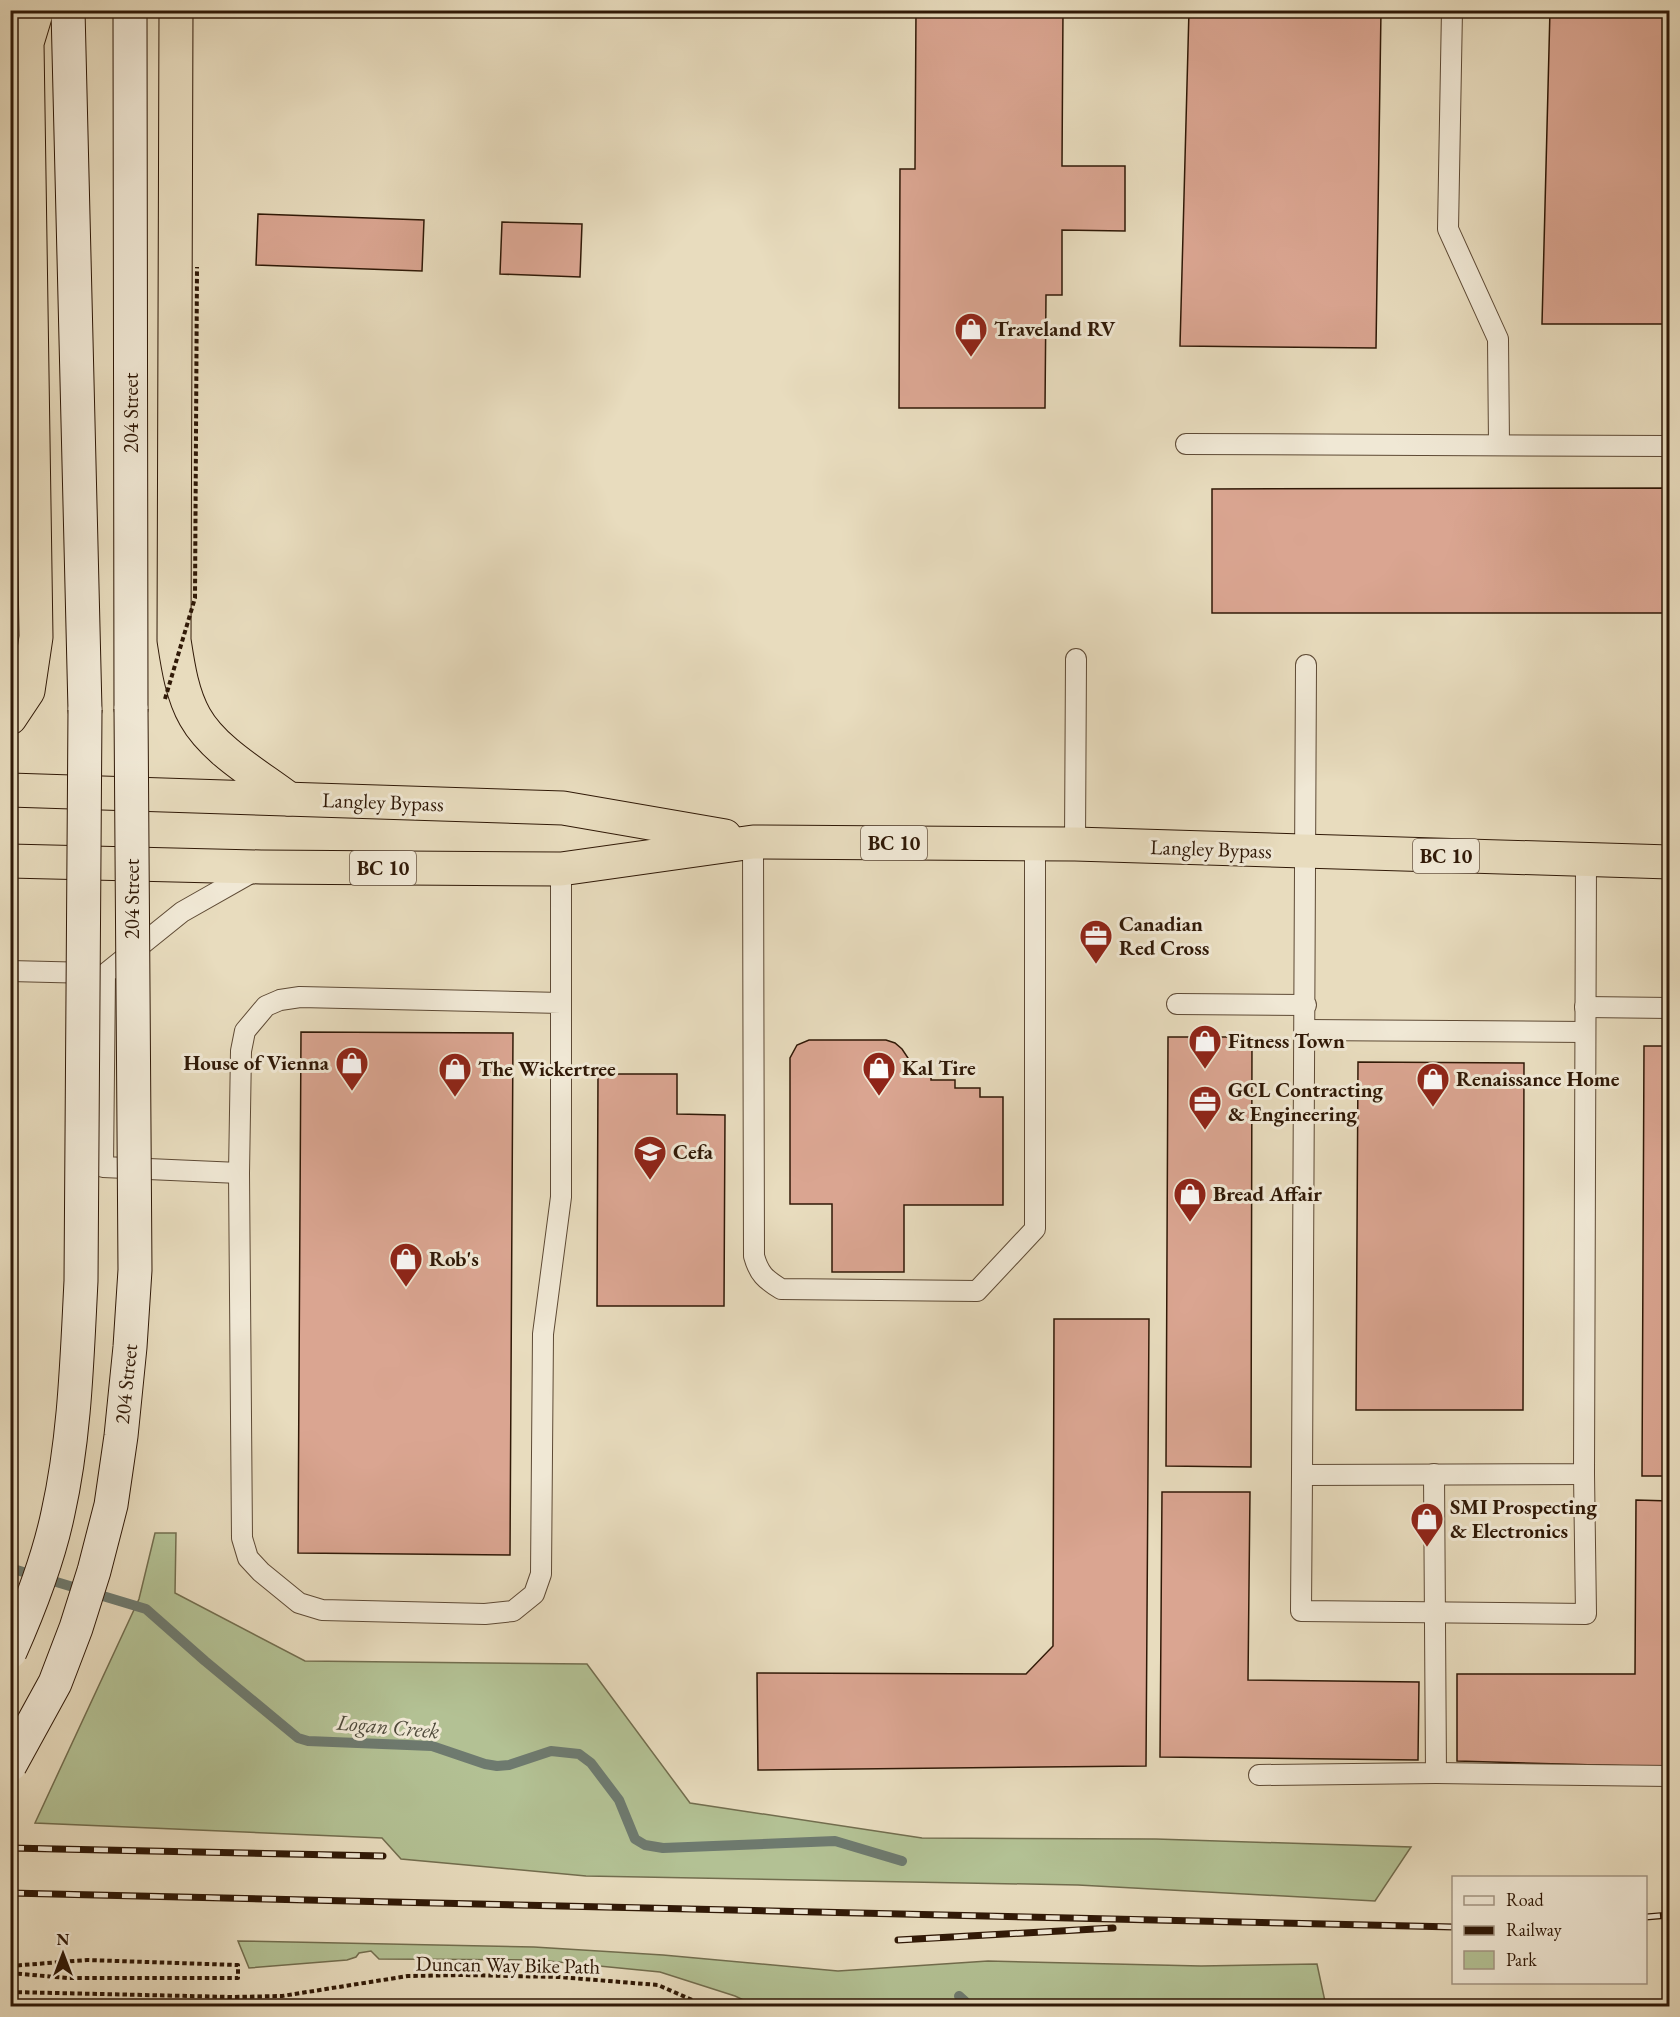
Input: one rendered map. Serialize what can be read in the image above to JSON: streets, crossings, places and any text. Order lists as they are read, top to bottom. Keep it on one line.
{"streets":{"highway":["Langley Bypass","BC 10"],"main road":["204 Street"],"path":["Duncan Way Bike Path"]},"water":["Logan Creek"],"places":{"shop":["Traveland RV","Fitness Town","House of Vienna","Kal Tire","The Wickertree","Renaissance Home","Bread Affair","Rob's","SMI Prospecting & Electronics"],"office":["Canadian Red Cross","GCL Contracting & Engineering"],"school or university":["Cefa"]},"legend":["Road","Railway","Park"],"north":"top"}
